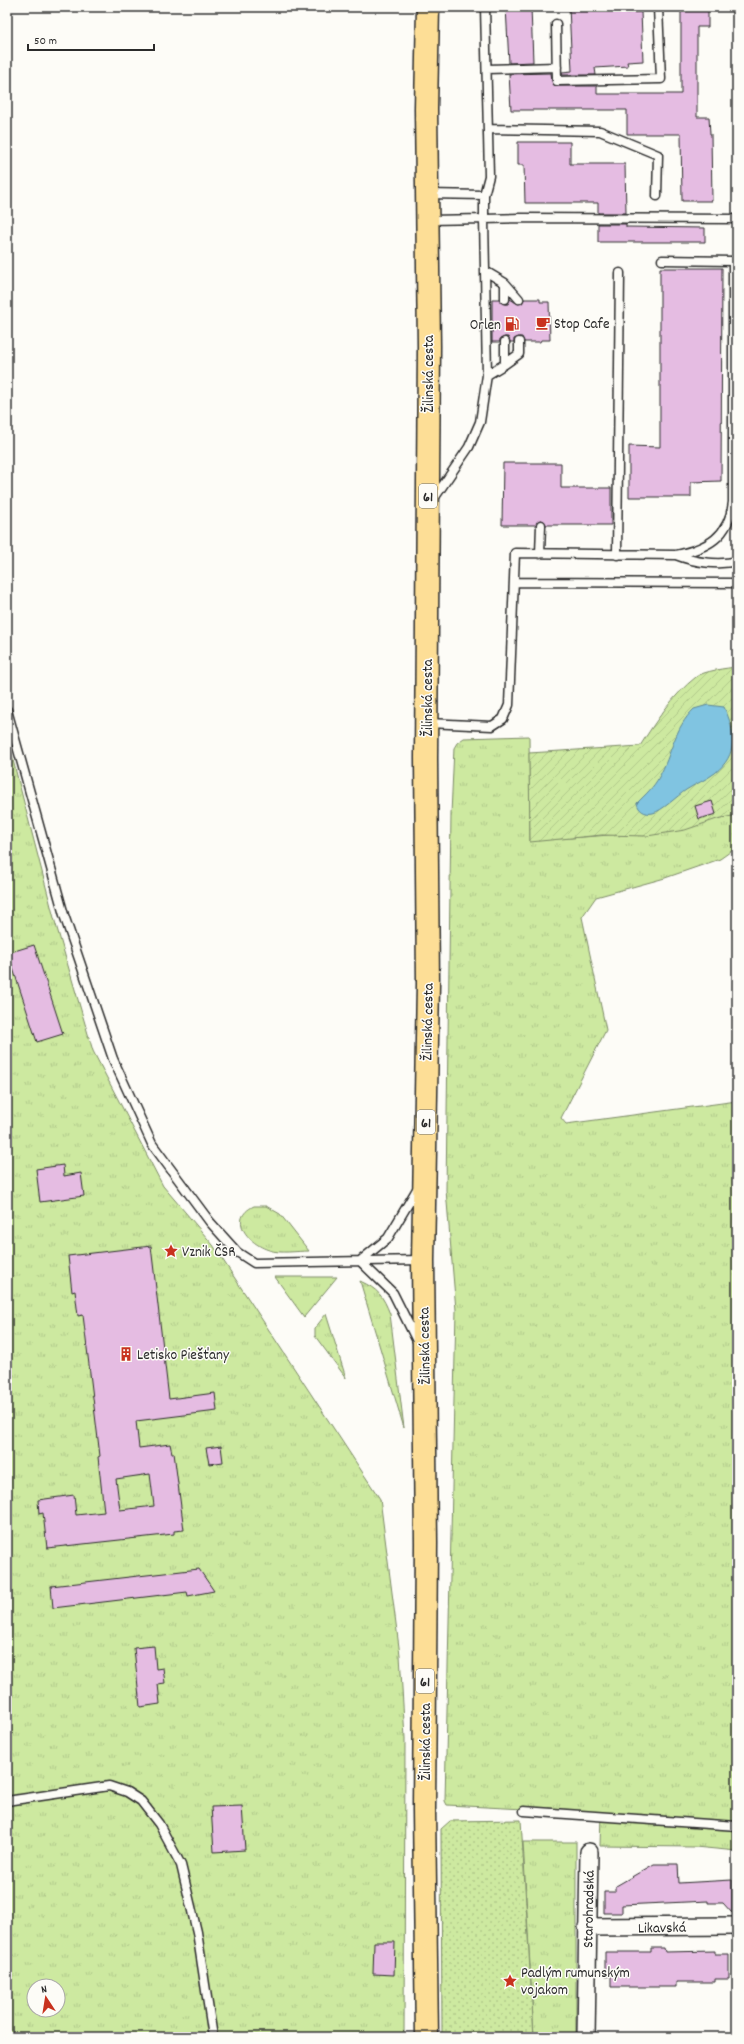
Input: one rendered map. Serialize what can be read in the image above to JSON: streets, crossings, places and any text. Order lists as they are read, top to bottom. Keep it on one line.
{"streets":{"main road":["Žilinská cesta","61"],"street":["Starohradská","Likavská"]},"crossings":[["Starohradská","Likavská"]],"places":{"cafe":["Stop Cafe"],"fuel station":["Orlen"],"place":["Vznik ČSR","Padlým rumunským vojakom"],"building":["Letisko Piešťany"]},"scale_bar":"50 m","north":"top"}
